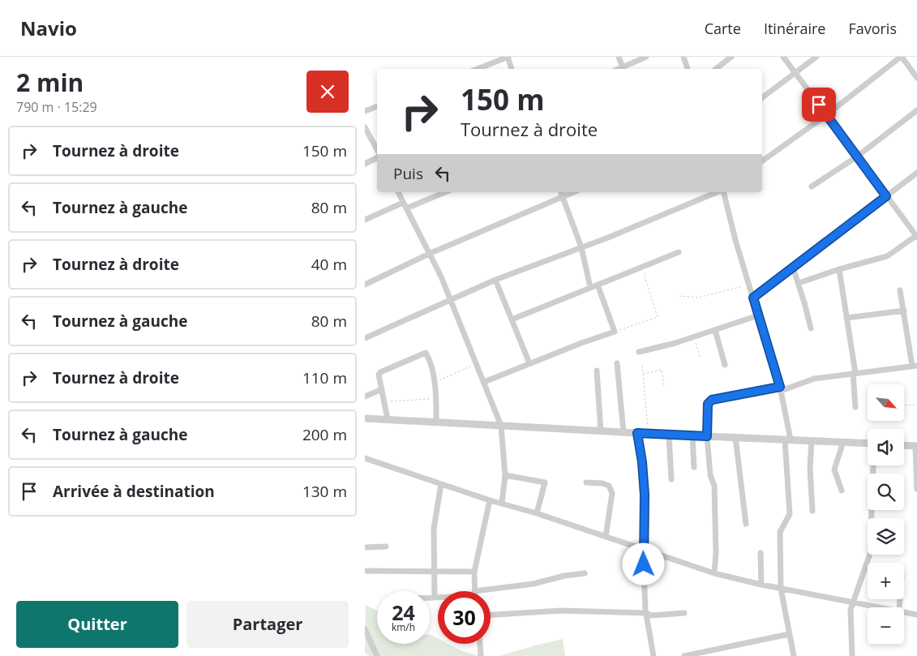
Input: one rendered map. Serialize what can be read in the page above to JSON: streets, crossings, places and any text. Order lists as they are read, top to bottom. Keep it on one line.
{"north":"bottom right","page":{"header":"Navio","nav":["Carte","Itinéraire","Favoris"],"heading":["2 min","790 m · 15:29"],"turn":["150 m","Tournez à droite"],"list":[{"name":"Tournez à droite","value":"150 m"},{"name":"Tournez à gauche","value":"80 m"},{"name":"Tournez à droite","value":"40 m"},{"name":"Tournez à gauche","value":"80 m"},{"name":"Tournez à droite","value":"110 m"},{"name":"Tournez à gauche","value":"200 m"},{"name":"Arrivée à destination","value":"130 m"}],"then":"Puis","map_buttons":["+","−"],"speed":"24 km/h","limit":"30","buttons":["Quitter","Partager"]}}
